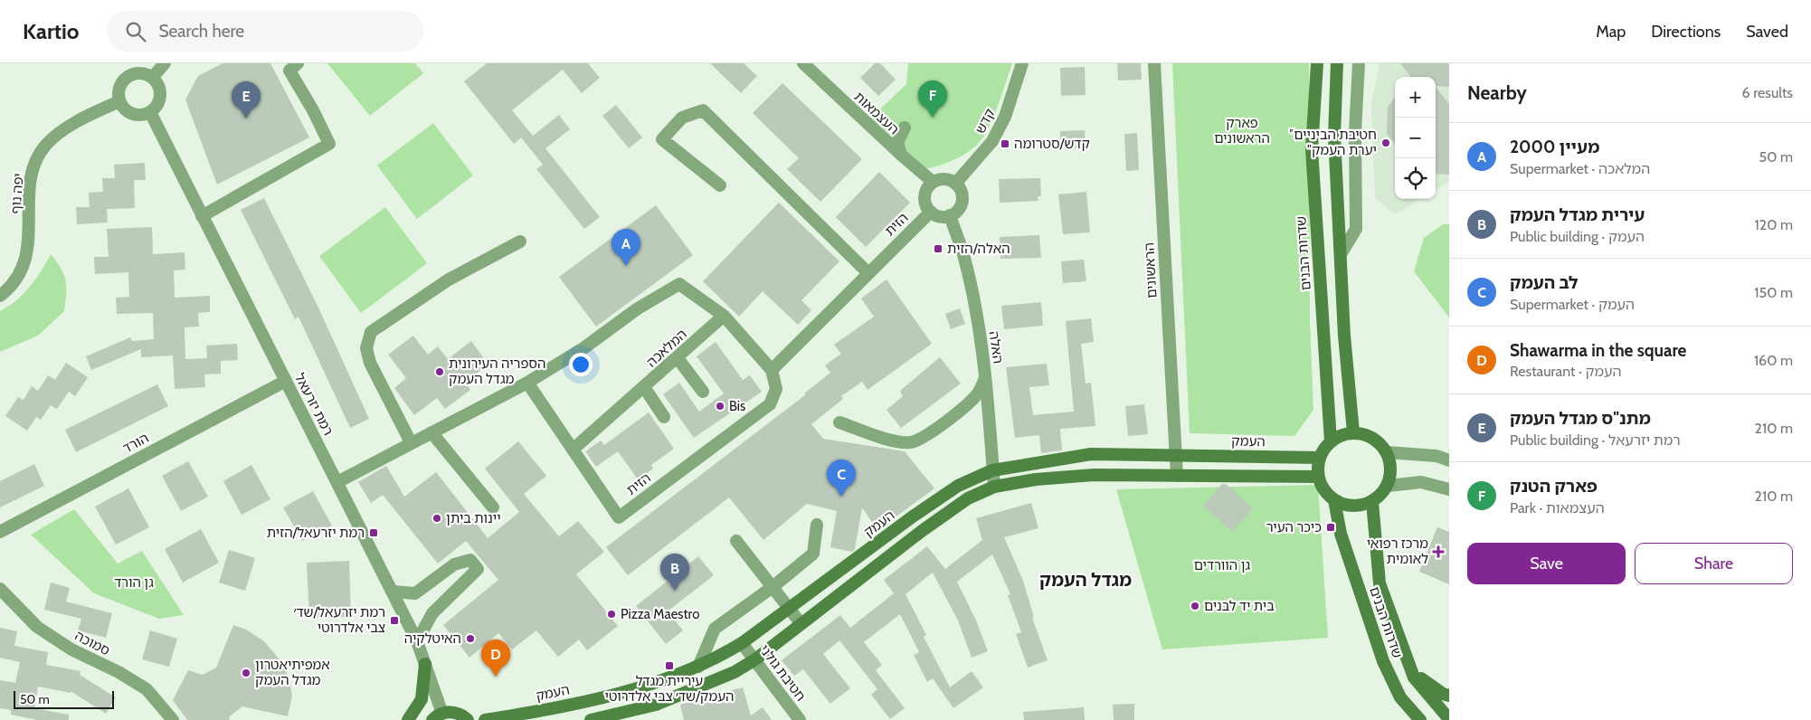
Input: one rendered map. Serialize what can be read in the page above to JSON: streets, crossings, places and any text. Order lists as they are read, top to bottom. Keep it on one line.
{"streets":{"main road":["שדרות הבנים","העמק"],"street":["העצמאות","קדש","יפה נוף","הזית","הראשונים","האלה","המלאכה","רמת יזרעאל","הורד","סמוכה","חטיבת גולני"]},"crossings":[["העצמאות","קדש"],["העצמאות","הזית"],["העצמאות","האלה"],["קדש","הזית"],["קדש","האלה"],["יפה נוף","רמת יזרעאל"],["הזית","האלה"],["הזית","המלאכה"],["שדרות הבנים","העמק"],["הראשונים","העמק"],["האלה","העמק"],["רמת יזרעאל","הורד"],["העמק","חטיבת גולני"]],"districts":["מגדל העמק"],"parks":["פארק הראשונים","גן הוורדים","גן הורד"],"places":{"other":["\"חטיבת הביניים \"יערת העמק","הספריה העירונית מגדל העמק","Bis","יינות ביתן","בית יד לבנים","Pizza Maestro","האיטלקיה","אמפיתיאטרון מגדל העמק"],"transit":["קדש/סטרומה","האלה/הזית","כיכר העיר","רמת יזרעאל/הזית","רמת יזרעאל/שד׳ צבי אלדרוטי","עיריית מגדל העמק/שד׳ צבי אלדרוטי"],"health":["מרכז רפואי לאומית"]},"scale_bar":"50 m","page":{"header":"Kartio","search":"Search here","nav":["Map","Directions","Saved"],"heading":["Nearby","6 results"],"map_buttons":["+","−"],"pins":["F","E","A","C","B","D"],"list":[{"mark":"A","name":"מעיין 2000","note":"Supermarket · המלאכה","value":"50 m"},{"mark":"B","name":"עירית מגדל העמק","note":"Public building · העמק","value":"120 m"},{"mark":"C","name":"לב העמק","note":"Supermarket · העמק","value":"150 m"},{"mark":"D","name":"Shawarma in the square","note":"Restaurant · העמק","value":"160 m"},{"mark":"E","name":"מתנ\"ס מגדל העמק","note":"Public building · רמת יזרעאל","value":"210 m"},{"mark":"F","name":"פארק הטנק","note":"Park · העצמאות","value":"210 m"}],"buttons":["Save","Share"],"scale":"50 m"}}
